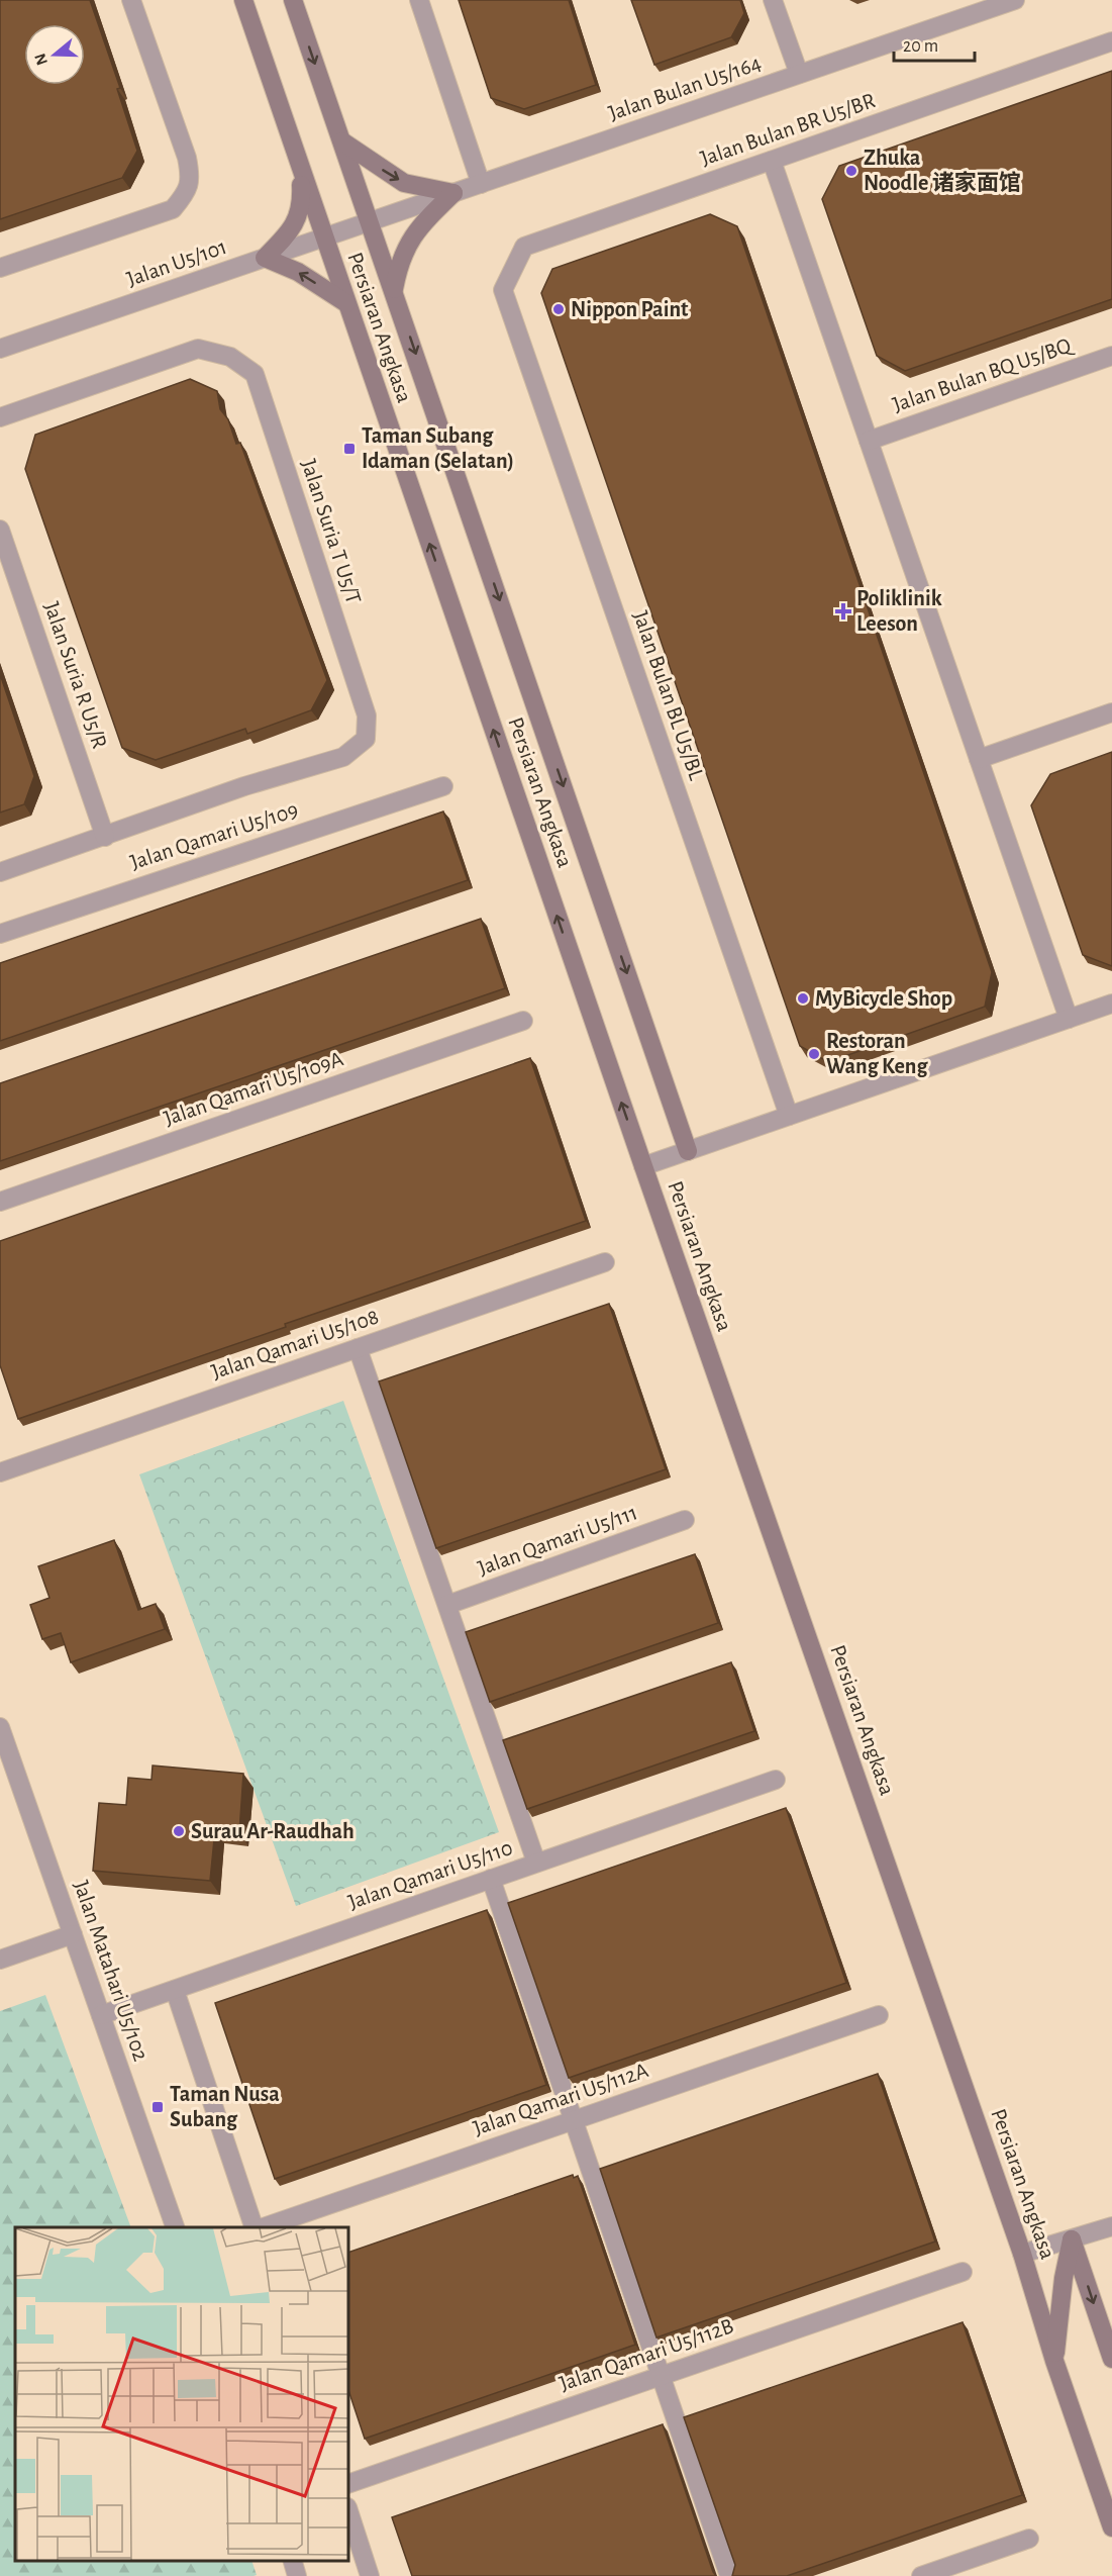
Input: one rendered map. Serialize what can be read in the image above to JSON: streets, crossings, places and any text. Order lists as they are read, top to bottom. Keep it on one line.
{"streets":{"street":["Jalan Bulan U5/164","Jalan Bulan BR U5/BR","Jalan U5/101","Persiaran Angkasa","Jalan Bulan BQ U5/BQ","Jalan Suria T U5/T","Jalan Suria R U5/R","Jalan Bulan BL U5/BL","Jalan Qamari U5/109","Jalan Qamari U5/109A","Jalan Qamari U5/108","Jalan Qamari U5/111","Jalan Qamari U5/110","Jalan Matahari U5/102","Jalan Qamari U5/112A","Jalan Qamari U5/112B"]},"crossings":[["Jalan Bulan U5/164","Jalan U5/101"],["Jalan Bulan U5/164","Persiaran Angkasa"],["Jalan Bulan BR U5/BR","Jalan Bulan BL U5/BL"],["Jalan U5/101","Persiaran Angkasa"],["Jalan Suria T U5/T","Jalan Suria R U5/R"],["Jalan Qamari U5/110","Jalan Matahari U5/102"]],"places":{"other":["Zhuka Noodle 诸家面馆","Nippon Paint","MyBicycle Shop","Restoran Wang Keng","Surau Ar-Raudhah"],"transit":["Taman Subang Idaman (Selatan)","Taman Nusa Subang"],"health":["Poliklinik Leeson"]},"scale_bar":"20 m","north":"left"}
